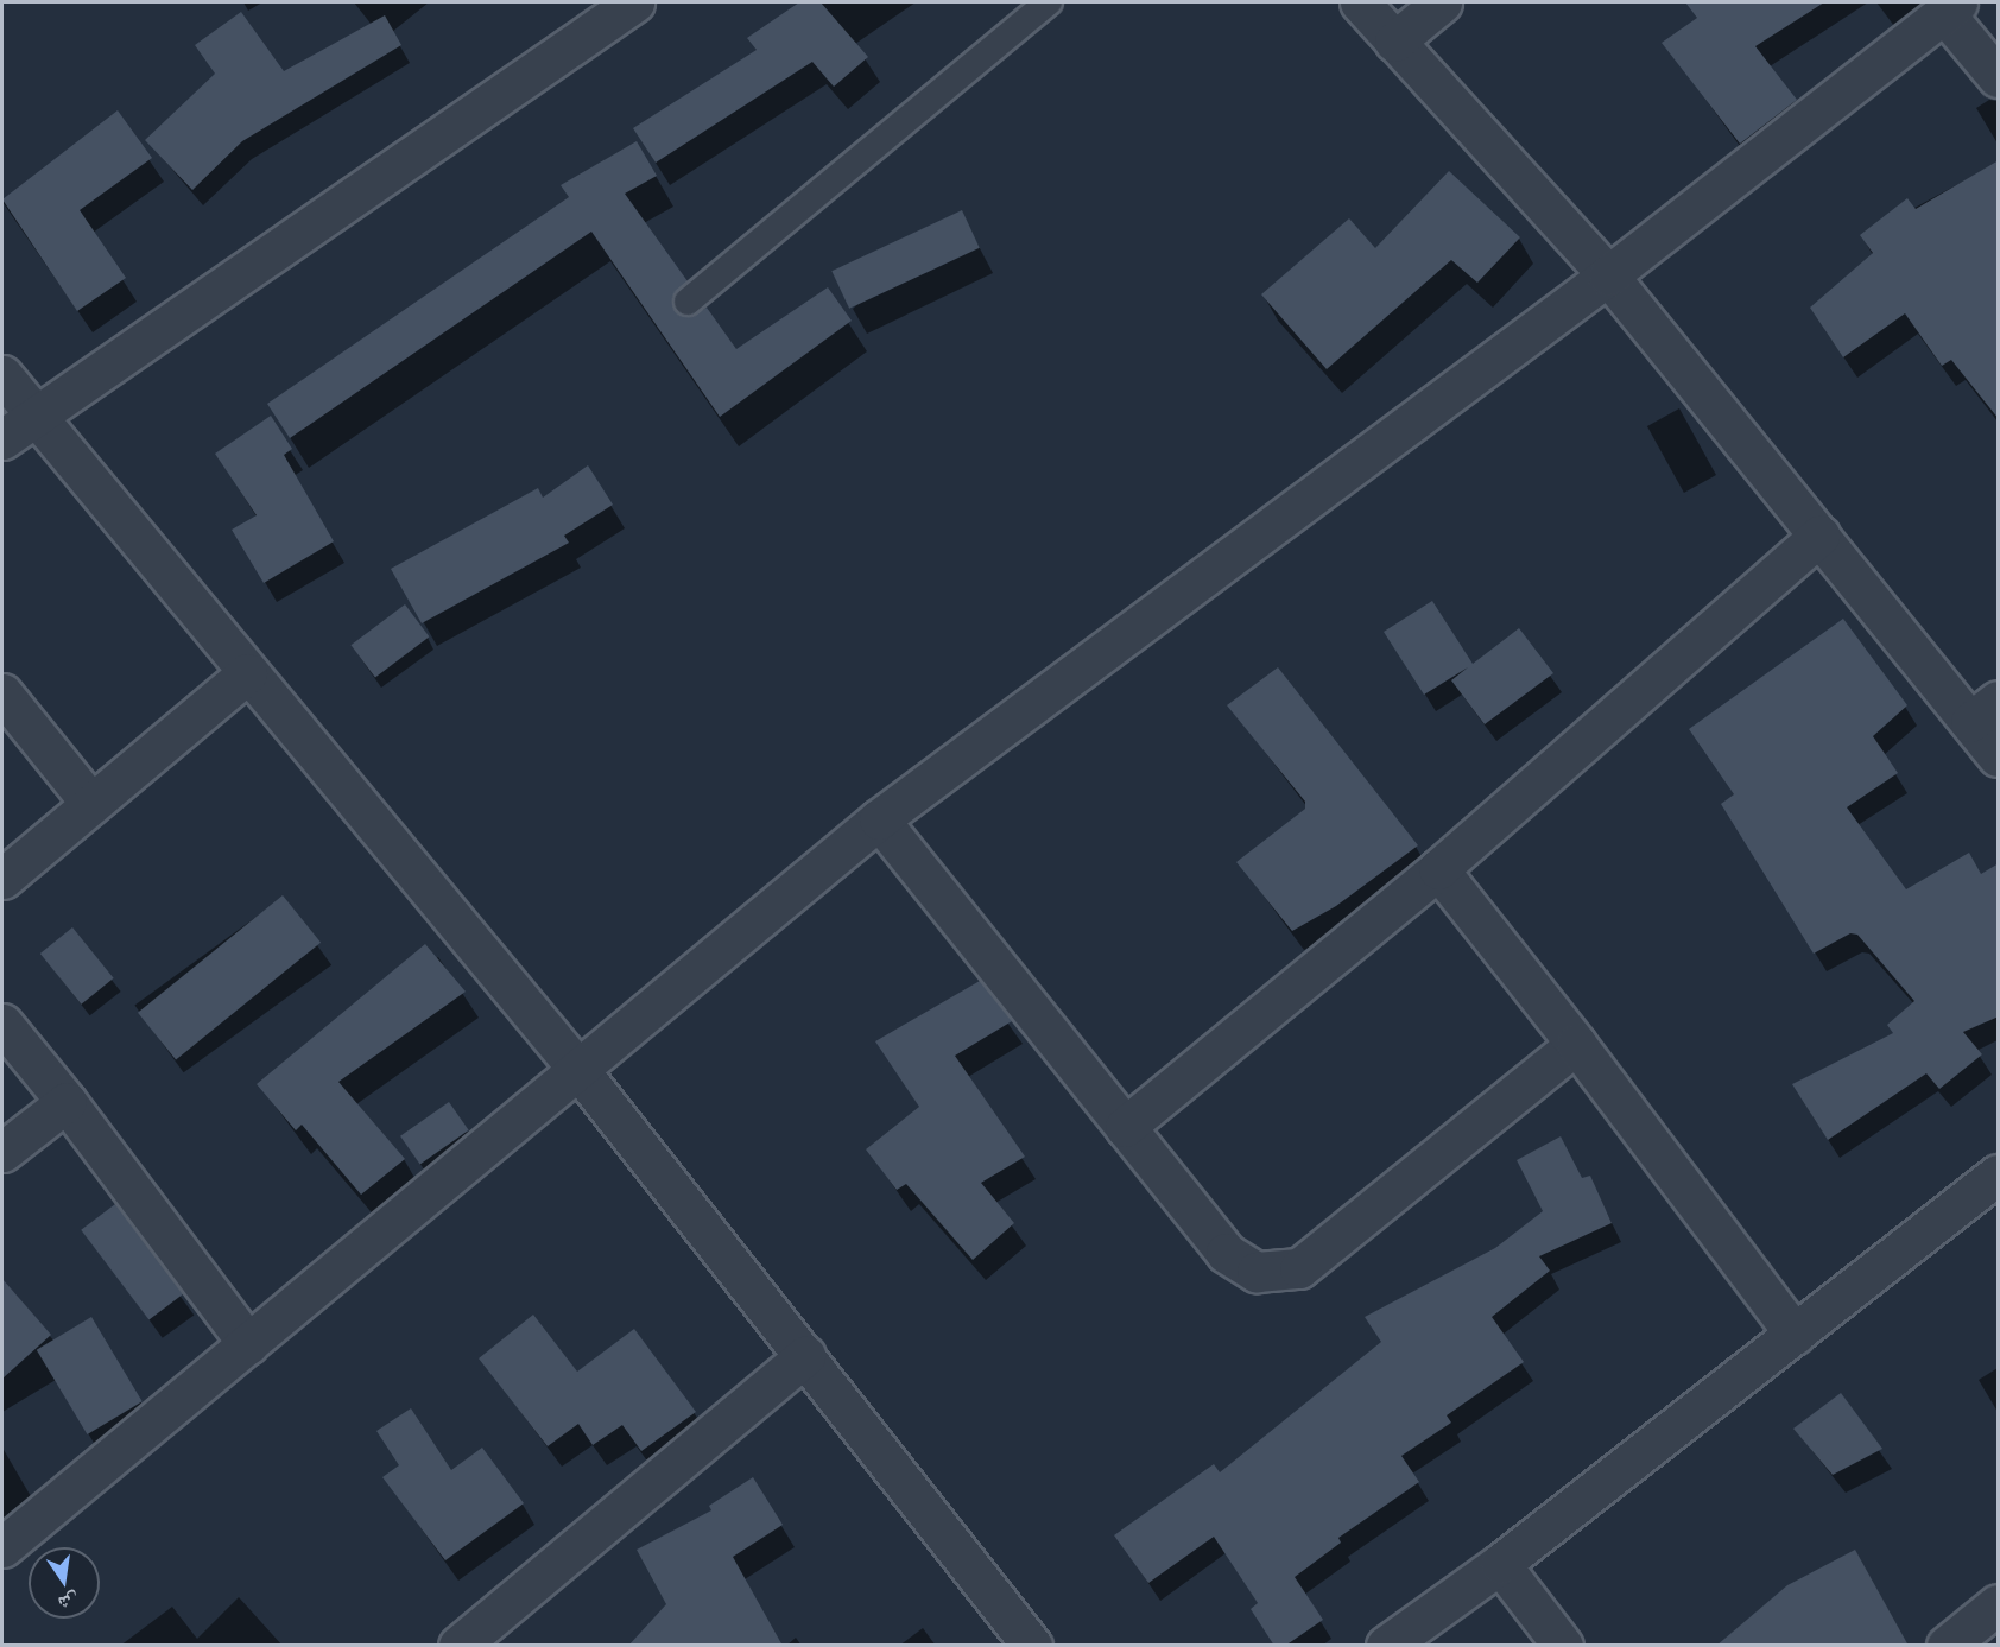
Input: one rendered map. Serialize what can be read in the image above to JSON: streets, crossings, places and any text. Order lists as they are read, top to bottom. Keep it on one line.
{"north":"bottom"}
